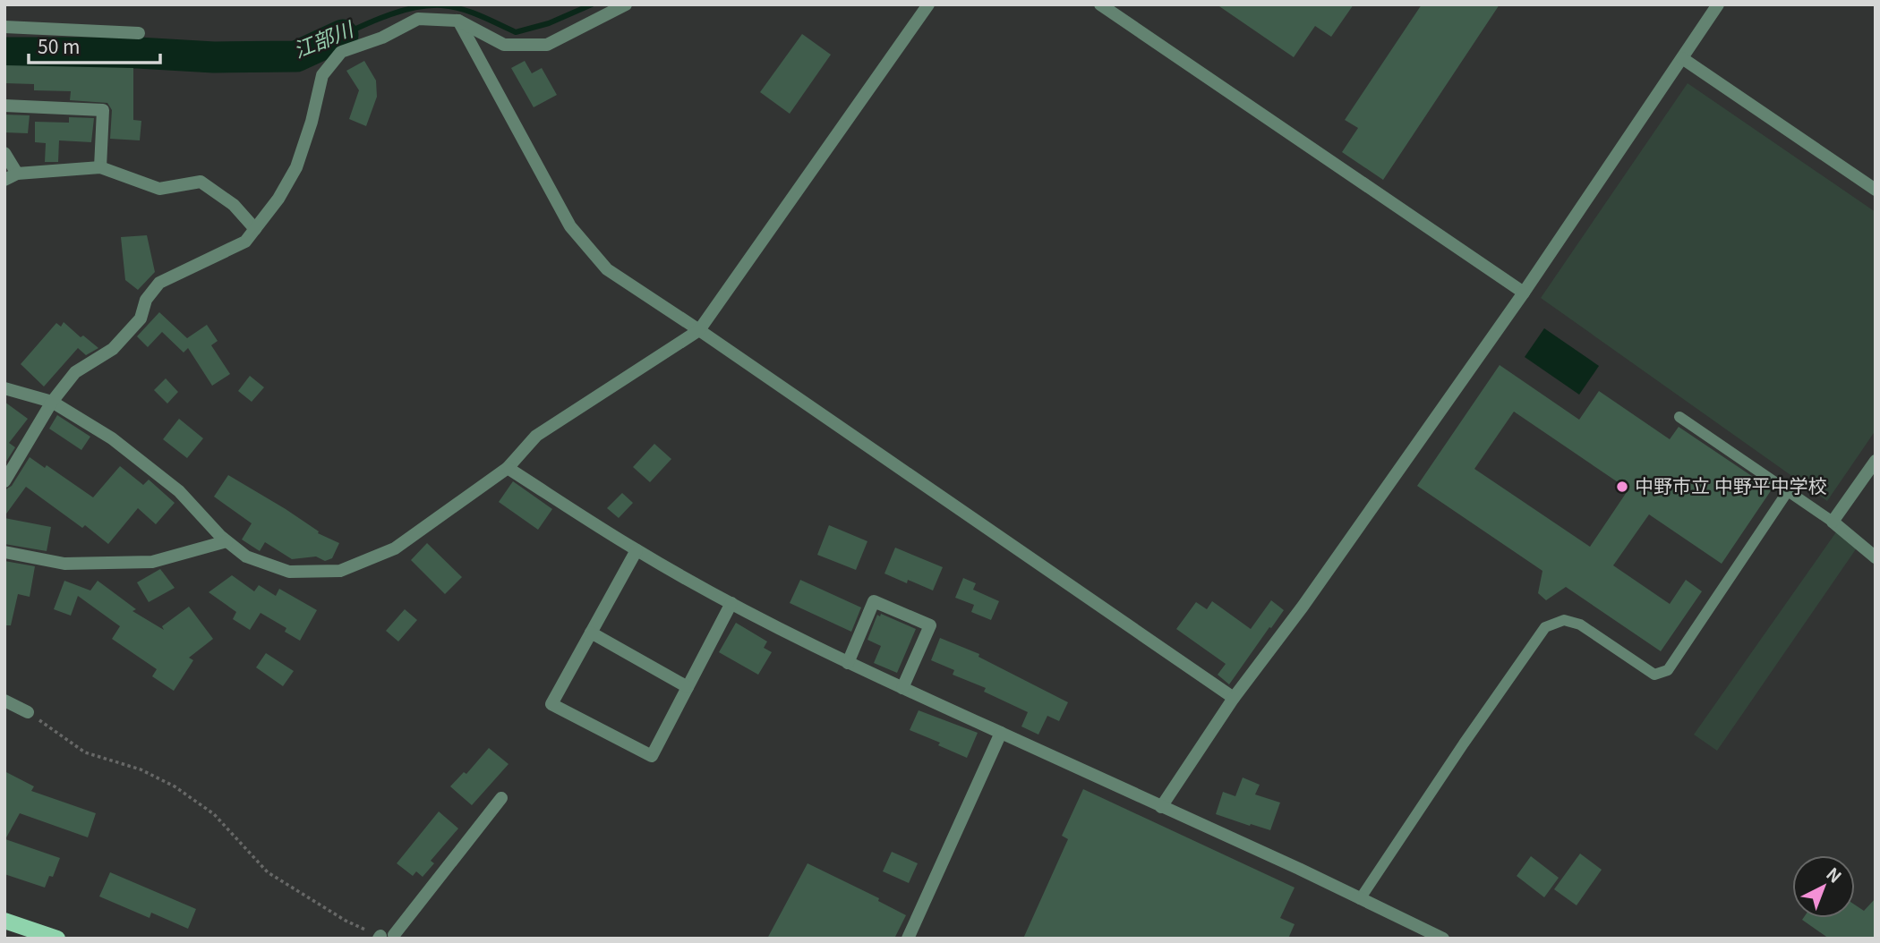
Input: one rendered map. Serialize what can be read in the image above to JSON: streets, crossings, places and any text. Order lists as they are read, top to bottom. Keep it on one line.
{"water":["江部川"],"places":["中野市立 中野平中学校"],"scale_bar":"50 m","north":"top right"}
